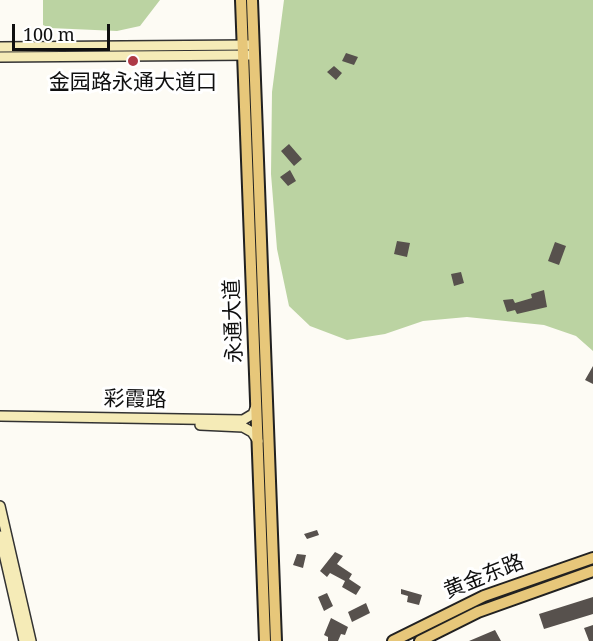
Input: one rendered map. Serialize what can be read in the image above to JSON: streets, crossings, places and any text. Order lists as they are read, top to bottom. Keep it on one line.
{"streets":{"main road":["永通大道","彩霞路","黄金东路"]},"crossings":[["永通大道","彩霞路"]],"places":["金园路永通大道口"],"scale_bar":"100 m"}
